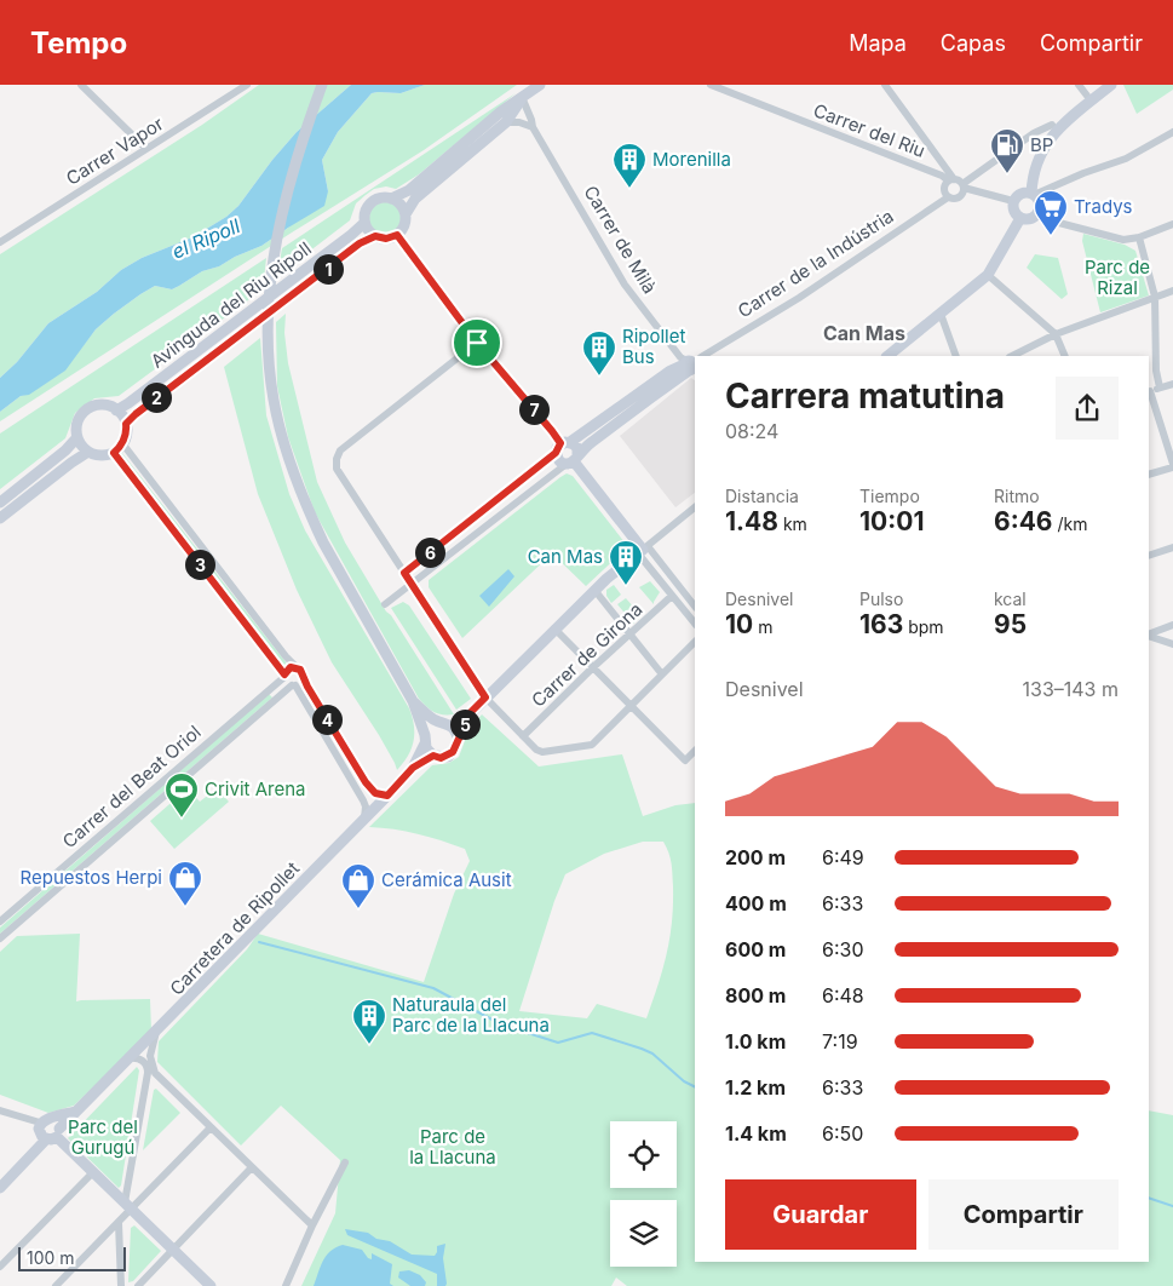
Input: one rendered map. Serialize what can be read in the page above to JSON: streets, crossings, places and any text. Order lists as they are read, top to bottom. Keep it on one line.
{"streets":{"street":["Carrer del Riu","Carrer Vapor","Carrer de Milà","Carrer de la Indústria","Avinguda del Riu Ripoll","Carrer de Girona","Carrer del Beat Oriol","Carretera de Ripollet"]},"crossings":[["Carrer del Riu","Carrer de la Indústria"],["Carrer de Milà","Carrer de la Indústria"]],"districts":["Can Mas"],"water":["el Ripoll"],"parks":["Parc de Rizal","Parc del Gurugú","Parc de la Llacuna"],"places":{"fuel station":["BP"],"building":["Morenilla","Ripollet Bus","Can Mas","Naturaula del Parc de la Llacuna"],"supermarket":["Tradys"],"sports":["Crivit Arena"],"shop":["Repuestos Herpi","Cerámica Ausit"]},"scale_bar":"100 m","page":{"header":"Tempo","nav":["Mapa","Capas","Compartir"],"pins":["1","2","7","6","3","4","5"],"heading":["Carrera matutina","08:24"],"stats":[["Distancia","1.48 km"],["Tiempo","10:01"],["Ritmo","6:46 /km"],["Desnivel","10 m"],["Pulso","163 bpm"],["kcal","95"]],"chart":["Desnivel","133–143 m"],"list":[{"name":"200 m","note":"6:49"},{"name":"400 m","note":"6:33"},{"name":"600 m","note":"6:30"},{"name":"800 m","note":"6:48"},{"name":"1.0 km","note":"7:19"},{"name":"1.2 km","note":"6:33"},{"name":"1.4 km","note":"6:50"}],"buttons":["Guardar","Compartir"],"scale":"100 m"}}
